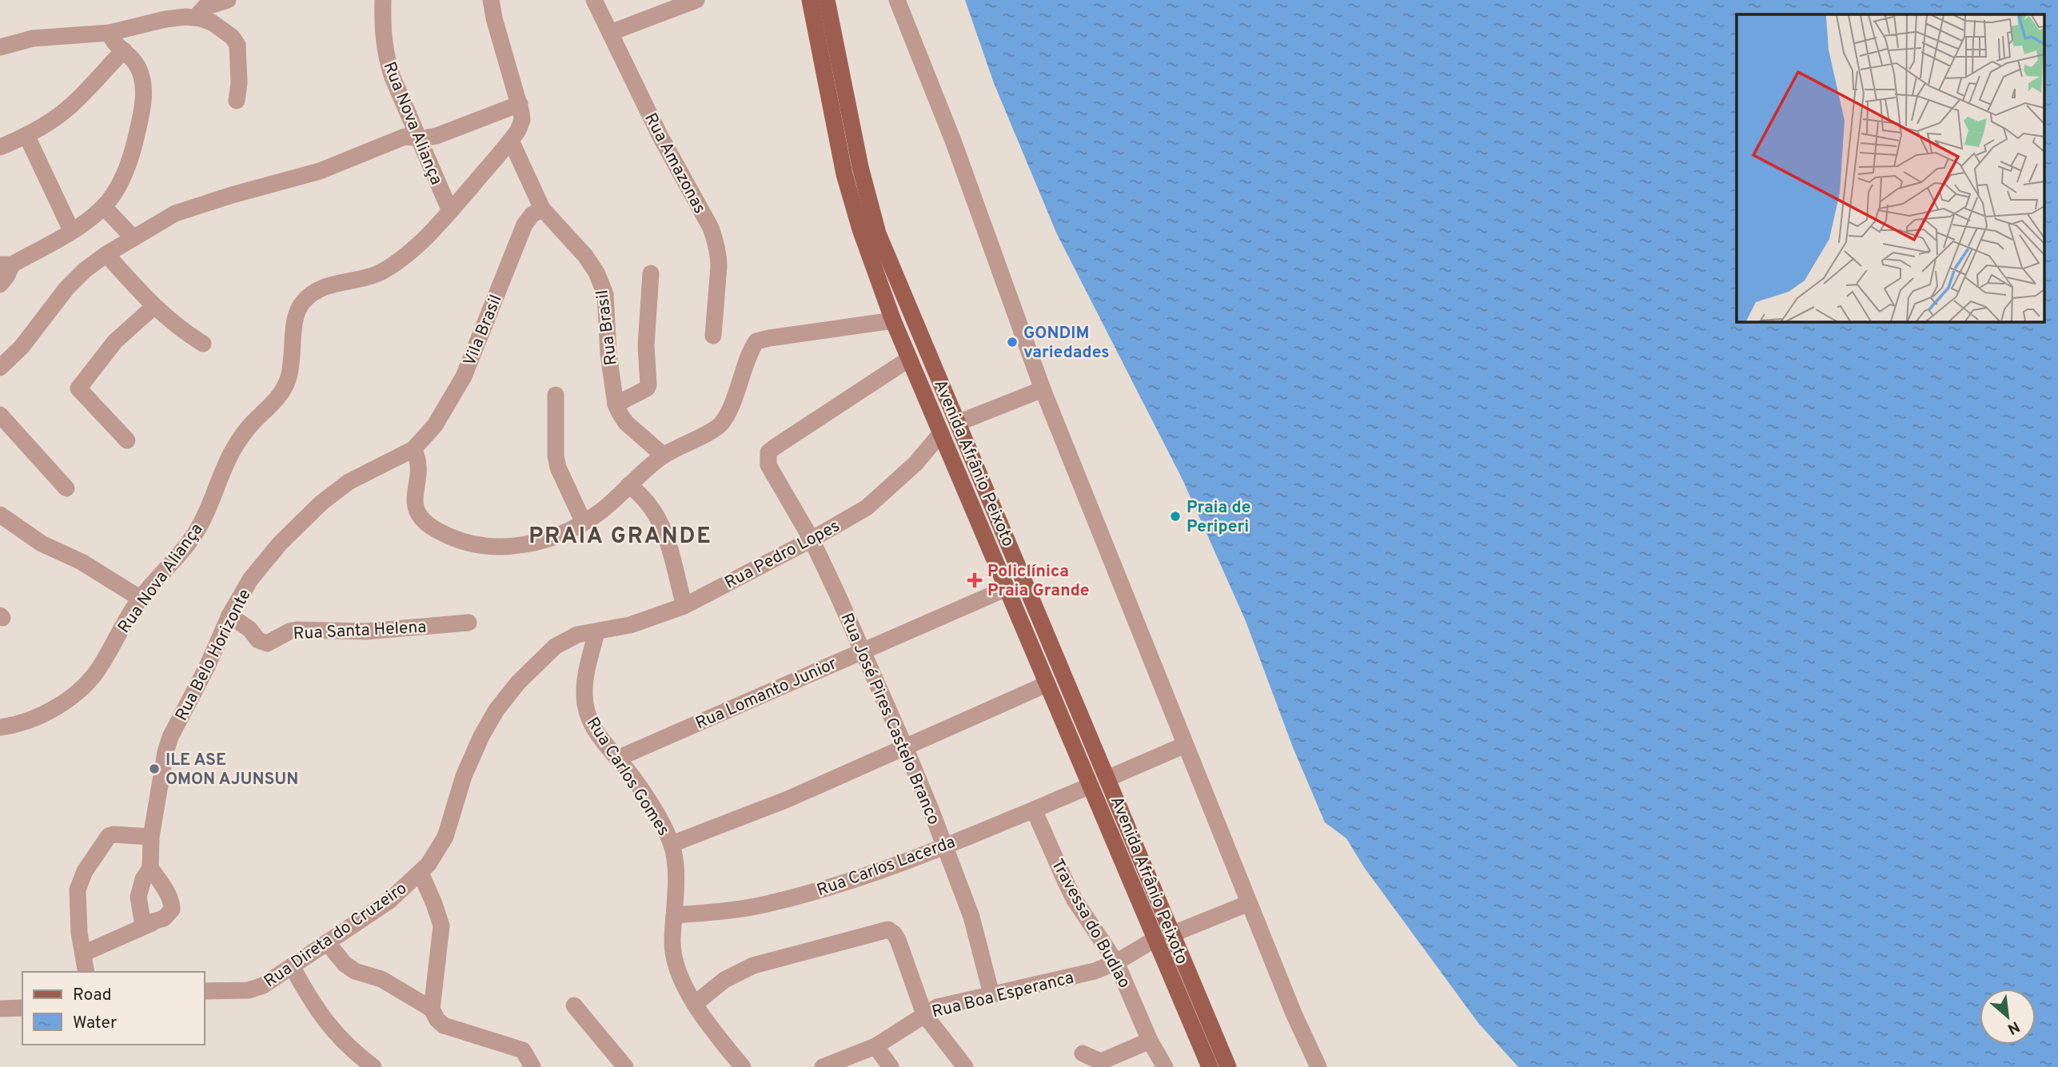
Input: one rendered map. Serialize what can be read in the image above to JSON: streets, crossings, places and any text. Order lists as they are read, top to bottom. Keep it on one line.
{"streets":{"main road":["Avenida Afrânio Peixoto"],"street":["Rua Nova Aliança","Rua Amazonas","Rua Brasil","Vila Brasil","Rua Pedro Lopes","Rua Santa Helena","Rua Belo Horizonte","Rua Lomanto Junior","Rua José Pires Castelo Branco","Rua Carlos Gomes","Rua Carlos Lacerda","Travessa do Budlao","Rua Direta do Cruzeiro","Rua Boa Esperanca"]},"crossings":[["Rua Nova Aliança","Rua Brasil"],["Rua Brasil","Vila Brasil"],["Vila Brasil","Rua Belo Horizonte"],["Avenida Afrânio Peixoto","Rua Pedro Lopes"],["Avenida Afrânio Peixoto","Rua Lomanto Junior"],["Avenida Afrânio Peixoto","Rua José Pires Castelo Branco"],["Avenida Afrânio Peixoto","Rua Carlos Lacerda"],["Avenida Afrânio Peixoto","Rua Boa Esperanca"],["Rua Pedro Lopes","Rua José Pires Castelo Branco"],["Rua Pedro Lopes","Rua Carlos Gomes"],["Rua Pedro Lopes","Rua Direta do Cruzeiro"],["Rua Santa Helena","Rua Belo Horizonte"],["Rua Lomanto Junior","Rua José Pires Castelo Branco"],["Rua Lomanto Junior","Rua Carlos Gomes"],["Rua José Pires Castelo Branco","Rua Carlos Lacerda"],["Rua José Pires Castelo Branco","Rua Boa Esperanca"],["Rua Carlos Gomes","Rua Carlos Lacerda"],["Rua Carlos Gomes","Rua Direta do Cruzeiro"],["Rua Carlos Lacerda","Travessa do Budlao"],["Travessa do Budlao","Rua Boa Esperanca"]],"districts":["PRAIA GRANDE"],"places":{"other":["GONDIM variedades","Praia de Periperi","ILE ASE OMON AJUNSUN"],"health":["Policlínica Praia Grande"]},"legend":["Road","Water"],"north":"bottom right"}
